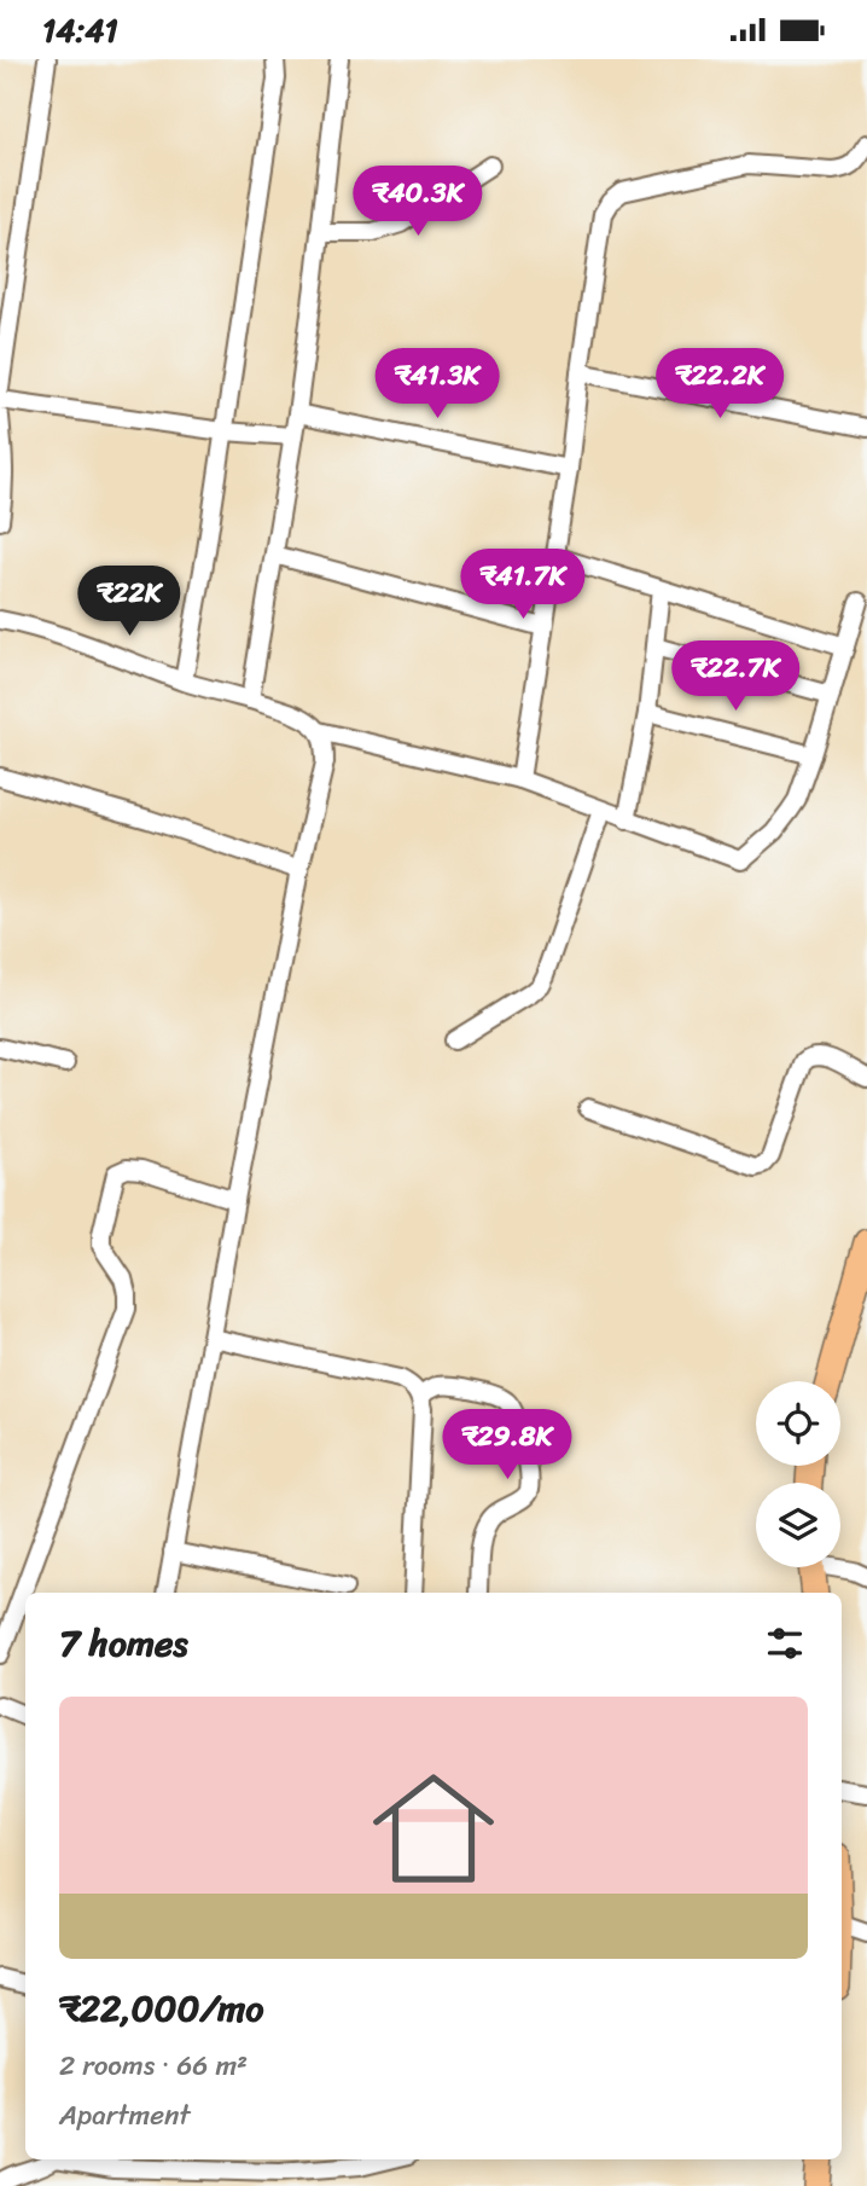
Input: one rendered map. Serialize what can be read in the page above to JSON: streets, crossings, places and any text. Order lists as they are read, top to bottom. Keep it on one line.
{"page":{"status":"14:41","price":["₹40.3K","₹41.3K","₹22.2K","₹41.7K","₹22K","₹22.7K","₹29.8K"],"heading":"7 homes","list":[{"name":"₹22,000/mo","note":"2 rooms · 66 m² · Apartment"}]}}
